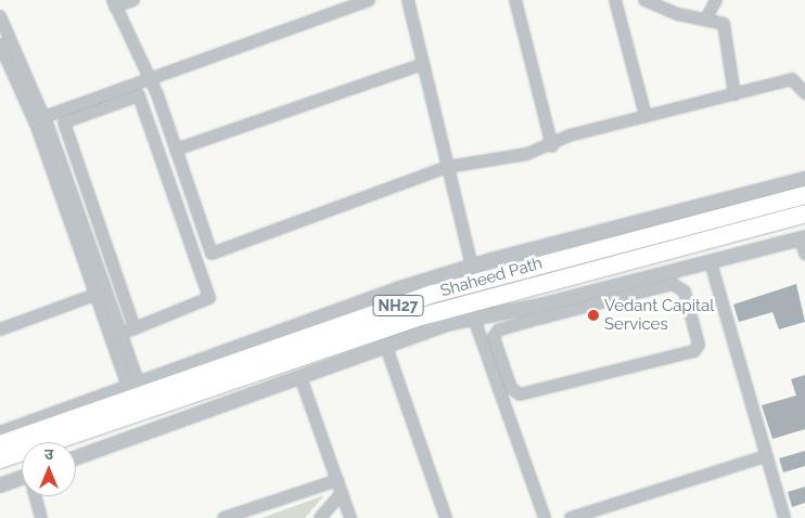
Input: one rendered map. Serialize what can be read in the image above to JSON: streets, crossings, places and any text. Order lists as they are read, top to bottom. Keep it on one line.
{"streets":{"highway":["Shaheed Path","NH27"]},"places":["Vedant Capital Services"],"north":"top"}
